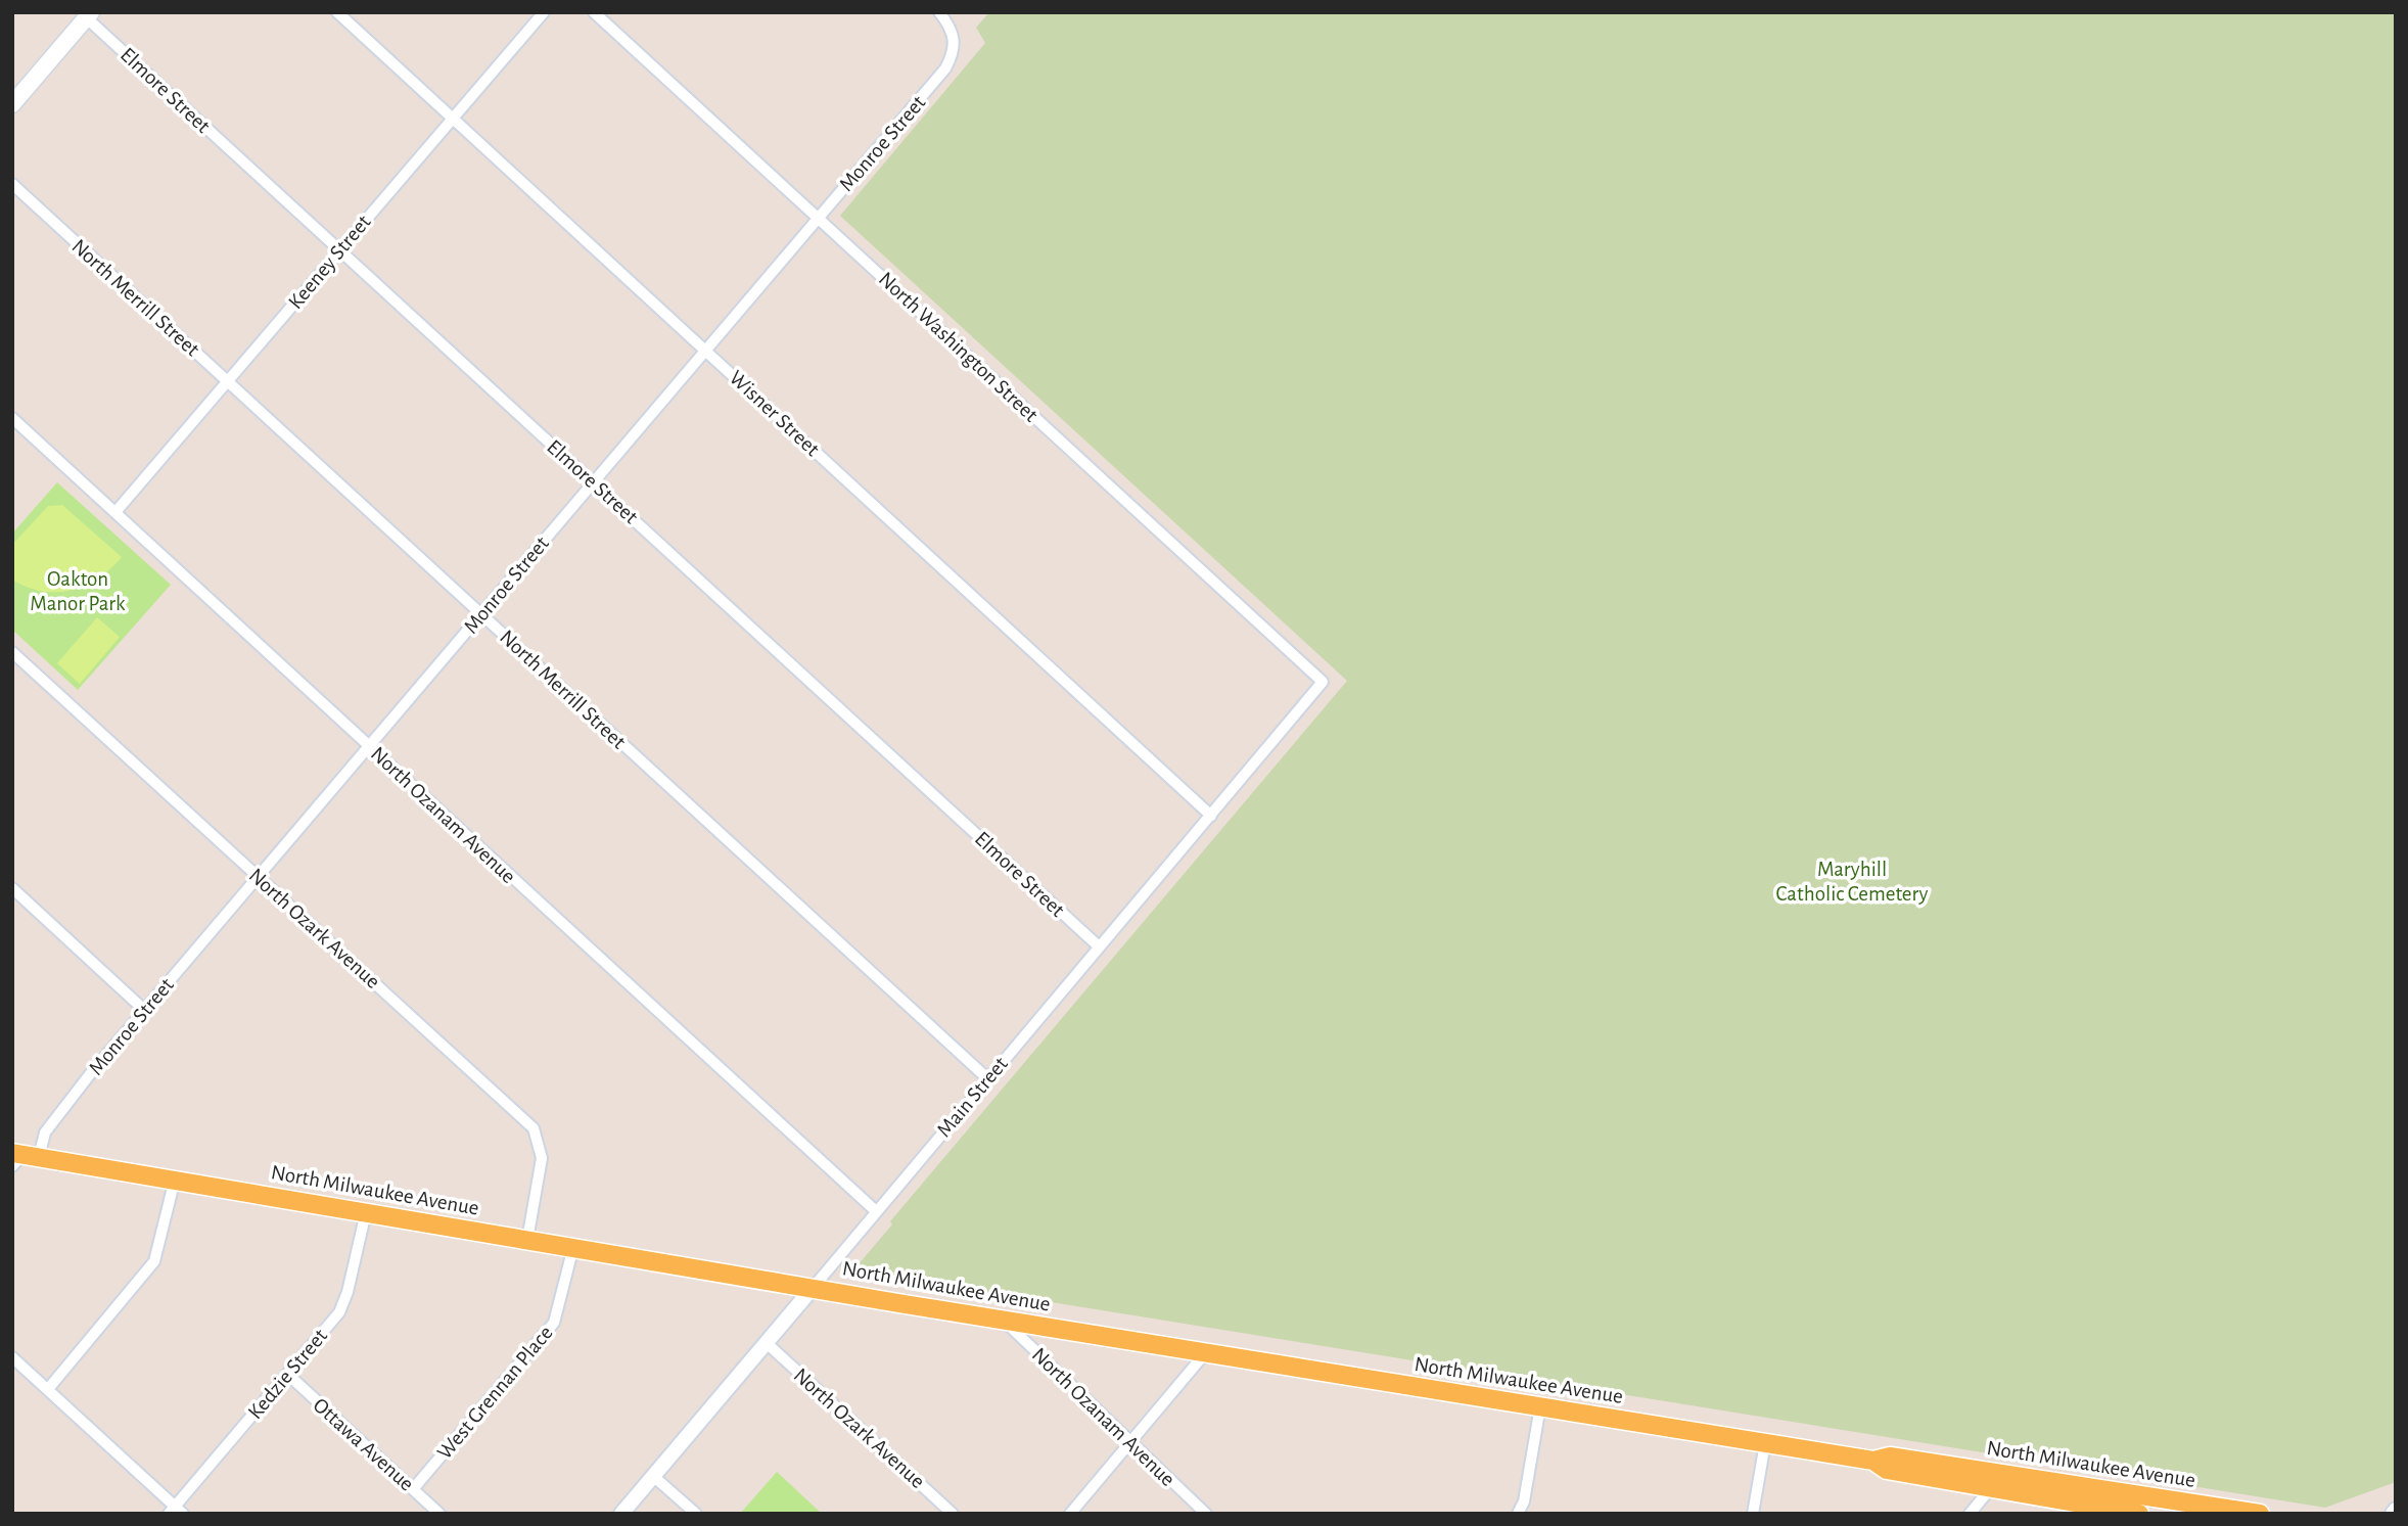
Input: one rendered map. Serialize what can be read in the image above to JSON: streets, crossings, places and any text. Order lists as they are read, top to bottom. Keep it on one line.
{"streets":{"main road":["North Milwaukee Avenue"],"street":["Elmore Street","Monroe Street","Keeney Street","North Merrill Street","North Washington Street","Wisner Street","North Ozanam Avenue","North Ozark Avenue","Main Street","Kedzie Street","West Grennan Place","Ottawa Avenue"]},"crossings":[["Elmore Street","Monroe Street"],["Elmore Street","Keeney Street"],["Elmore Street","Main Street"],["Monroe Street","North Merrill Street"],["Monroe Street","North Washington Street"],["Monroe Street","Wisner Street"],["Monroe Street","North Ozanam Avenue"],["Monroe Street","North Ozark Avenue"],["Monroe Street","North Milwaukee Avenue"],["Keeney Street","North Merrill Street"],["Keeney Street","Wisner Street"],["Keeney Street","North Ozanam Avenue"],["North Merrill Street","Main Street"],["North Washington Street","Main Street"],["Wisner Street","Main Street"],["North Ozanam Avenue","Main Street"],["North Ozanam Avenue","North Milwaukee Avenue"],["North Ozark Avenue","Main Street"],["North Ozark Avenue","North Milwaukee Avenue"],["Main Street","North Milwaukee Avenue"],["North Milwaukee Avenue","Kedzie Street"],["North Milwaukee Avenue","West Grennan Place"],["Kedzie Street","Ottawa Avenue"],["West Grennan Place","Ottawa Avenue"]],"parks":["Oakton Manor Park","Maryhill Catholic Cemetery"]}
